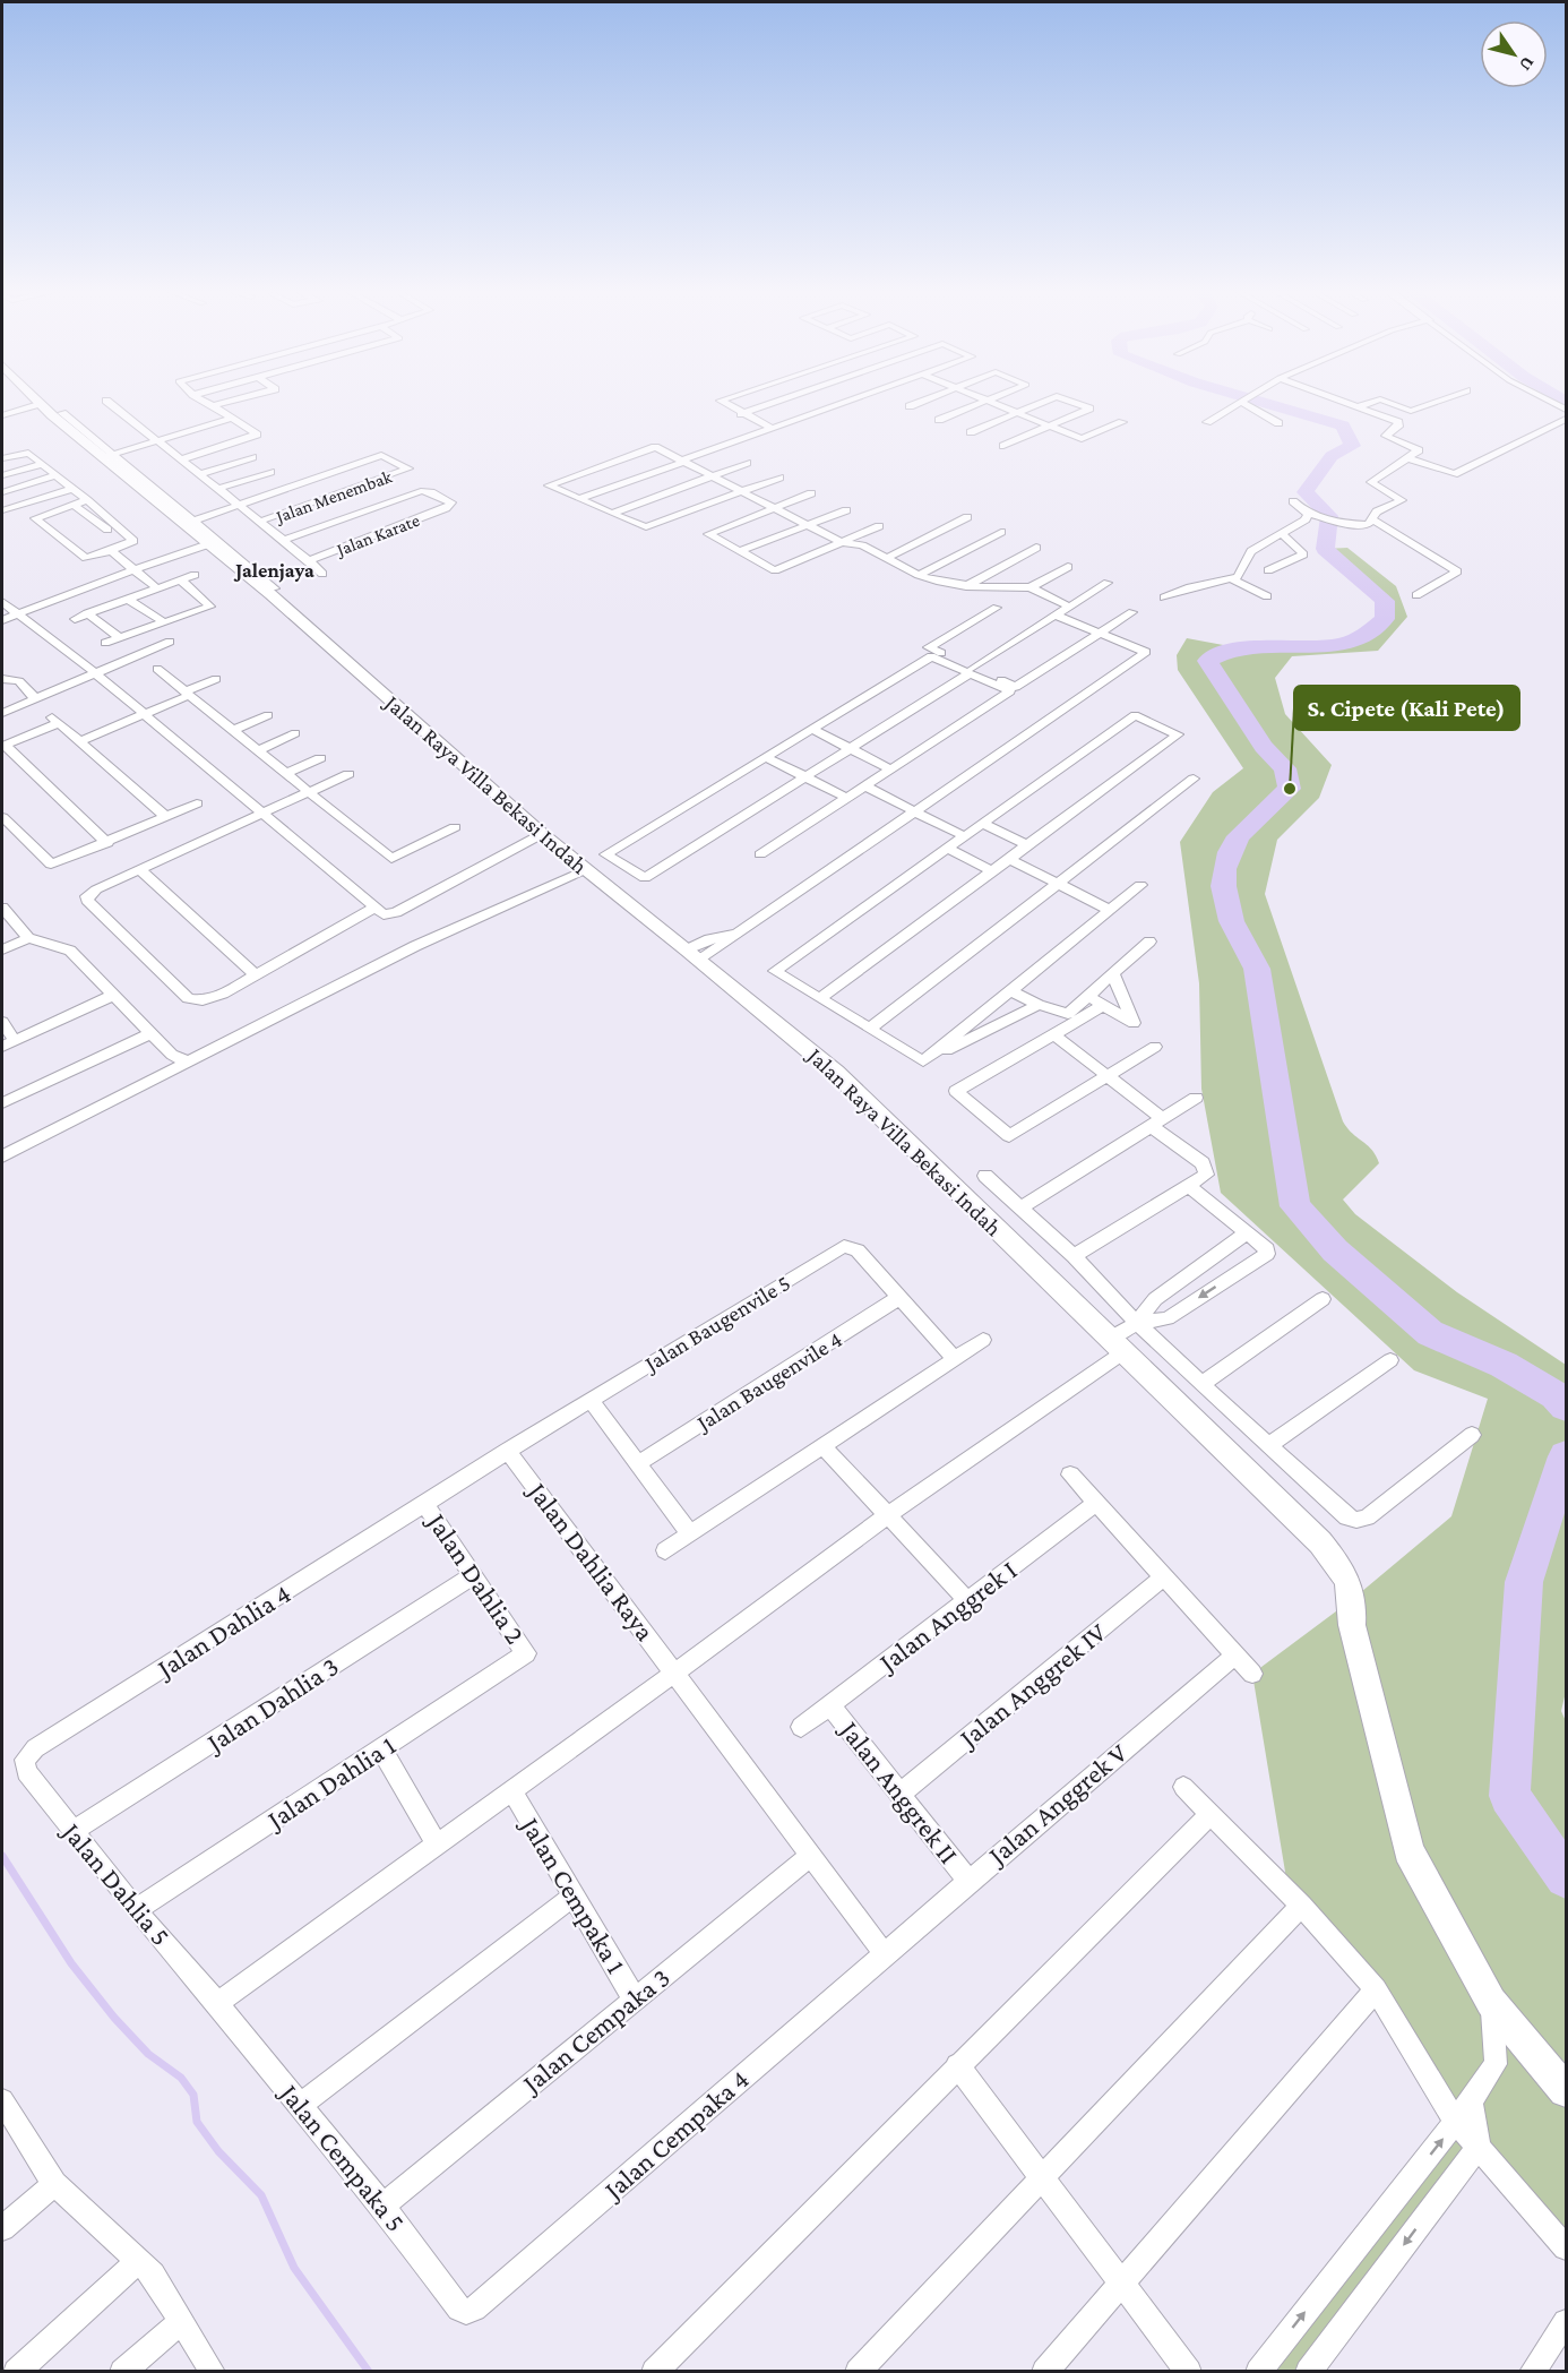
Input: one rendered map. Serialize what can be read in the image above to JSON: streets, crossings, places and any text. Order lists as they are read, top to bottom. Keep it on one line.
{"streets":{"main road":["Jalan Raya Villa Bekasi Indah"],"street":["Jalan Menembak","Jalan Karate","Jalan Baugenvile 5","Jalan Baugenvile 4","Jalan Dahlia Raya","Jalan Dahlia 2","Jalan Anggrek I","Jalan Dahlia 4","Jalan Anggrek IV","Jalan Dahlia 3","Jalan Dahlia 1","Jalan Anggrek II","Jalan Anggrek V","Jalan Dahlia 5","Jalan Cempaka 1","Jalan Cempaka 3","Jalan Cempaka 4","Jalan Cempaka 5"]},"crossings":[["Jalan Baugenvile 5","Jalan Baugenvile 4"],["Jalan Baugenvile 5","Jalan Dahlia Raya"],["Jalan Baugenvile 5","Jalan Dahlia 4"],["Jalan Dahlia Raya","Jalan Dahlia 4"],["Jalan Dahlia Raya","Jalan Anggrek V"],["Jalan Dahlia Raya","Jalan Cempaka 3"],["Jalan Dahlia Raya","Jalan Cempaka 4"],["Jalan Dahlia 2","Jalan Dahlia 4"],["Jalan Dahlia 2","Jalan Dahlia 3"],["Jalan Dahlia 2","Jalan Dahlia 1"],["Jalan Anggrek I","Jalan Anggrek II"],["Jalan Dahlia 4","Jalan Dahlia 5"],["Jalan Anggrek IV","Jalan Anggrek II"],["Jalan Dahlia 3","Jalan Dahlia 5"],["Jalan Dahlia 1","Jalan Dahlia 5"],["Jalan Anggrek II","Jalan Anggrek V"],["Jalan Anggrek V","Jalan Cempaka 4"],["Jalan Dahlia 5","Jalan Cempaka 5"],["Jalan Cempaka 1","Jalan Cempaka 3"],["Jalan Cempaka 3","Jalan Cempaka 5"],["Jalan Cempaka 4","Jalan Cempaka 5"]],"districts":["Jalenjaya"],"places":["S. Cipete (Kali Pete)"],"north":"bottom right"}
